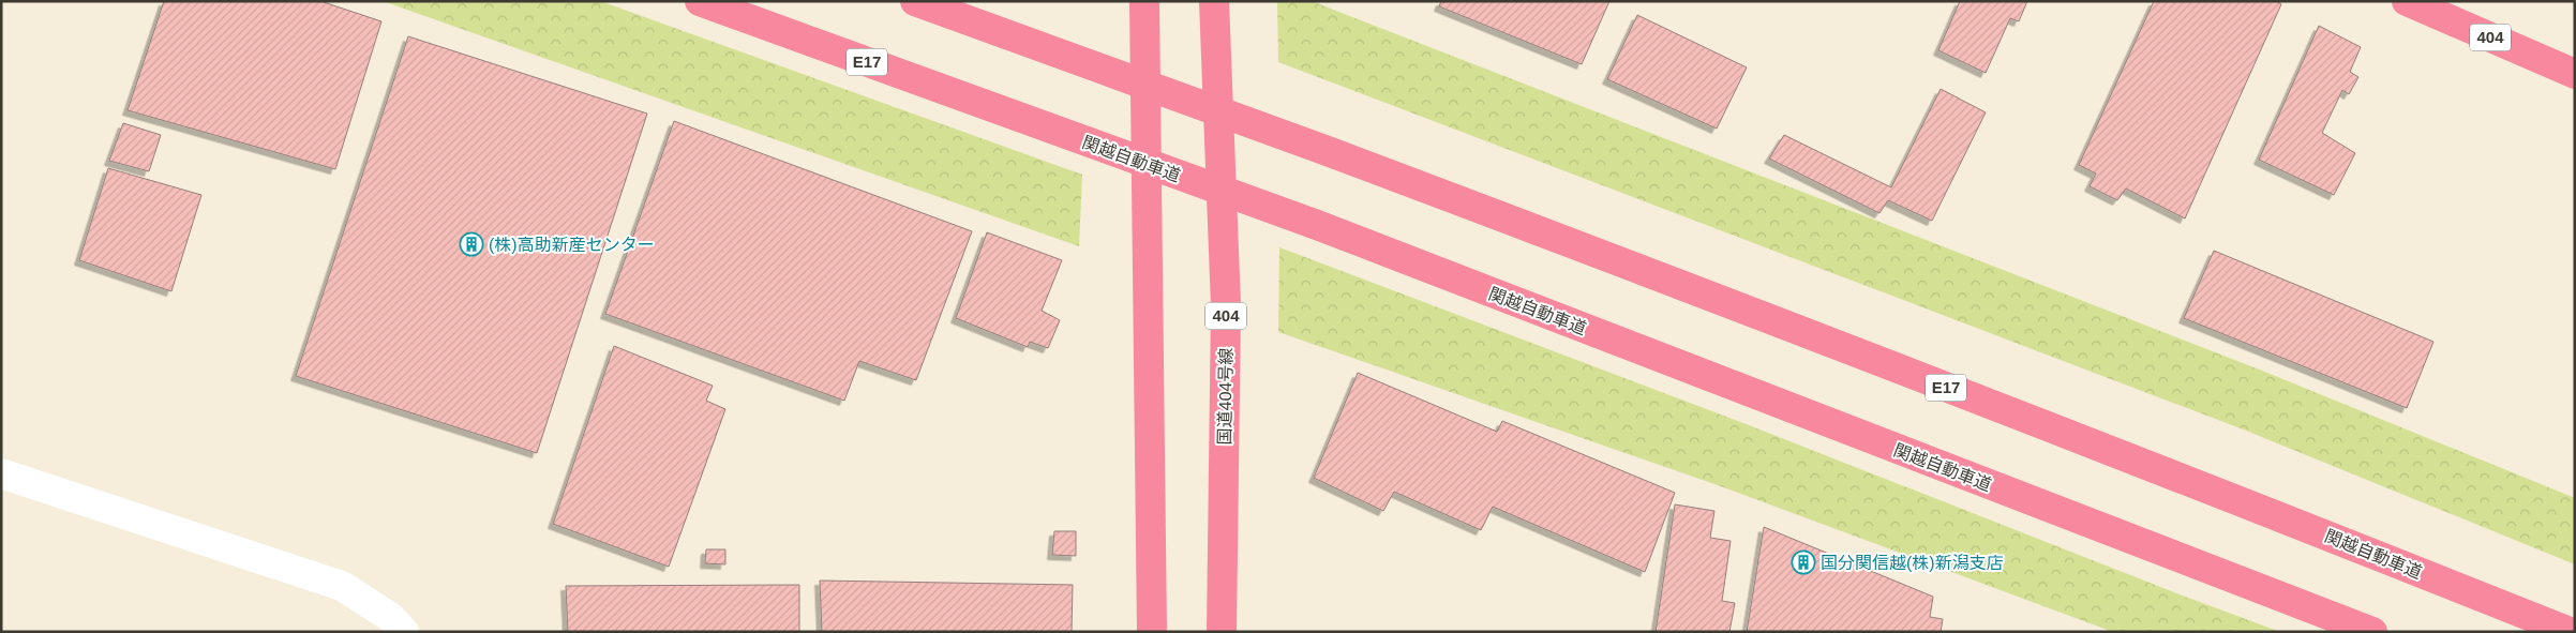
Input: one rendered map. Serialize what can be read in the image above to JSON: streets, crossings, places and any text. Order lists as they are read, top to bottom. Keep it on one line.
{"streets":{"highway":["404","E17","関越自動車道","国道404号線"]},"places":{"building":["(株)高助新産センター","国分関信越(株)新潟支店"]}}
